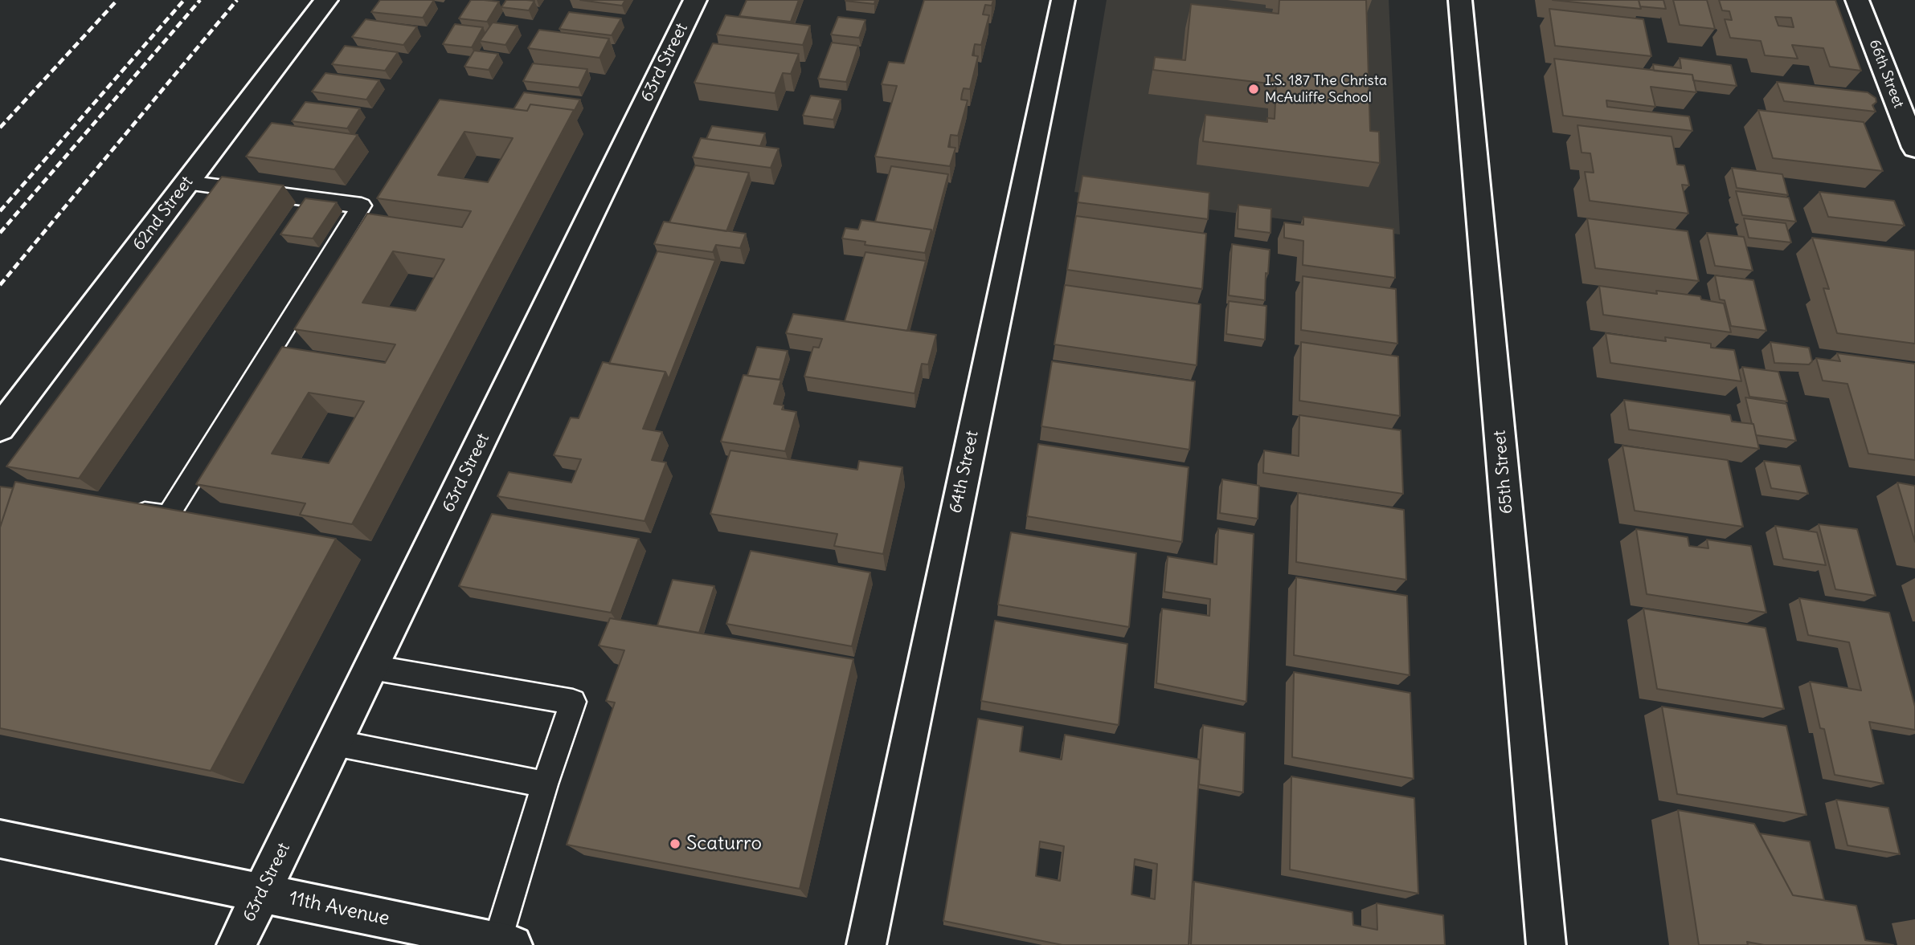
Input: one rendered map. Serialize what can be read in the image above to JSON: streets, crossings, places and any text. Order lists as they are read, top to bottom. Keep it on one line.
{"streets":{"street":["63rd Street","66th Street","62nd Street","64th Street","65th Street","11th Avenue"]},"crossings":[["63rd Street","11th Avenue"]],"places":["I.S. 187 The Christa McAuliffe School","Scaturro"]}
